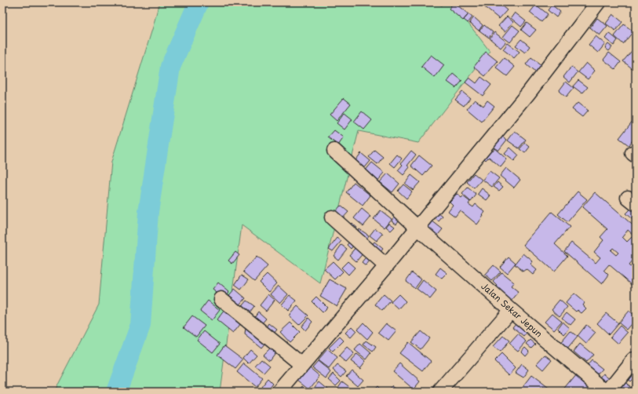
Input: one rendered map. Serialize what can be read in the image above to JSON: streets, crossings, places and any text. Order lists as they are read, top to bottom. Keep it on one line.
{"streets":{"street":["Jalan Sekar Jepun"]}}
